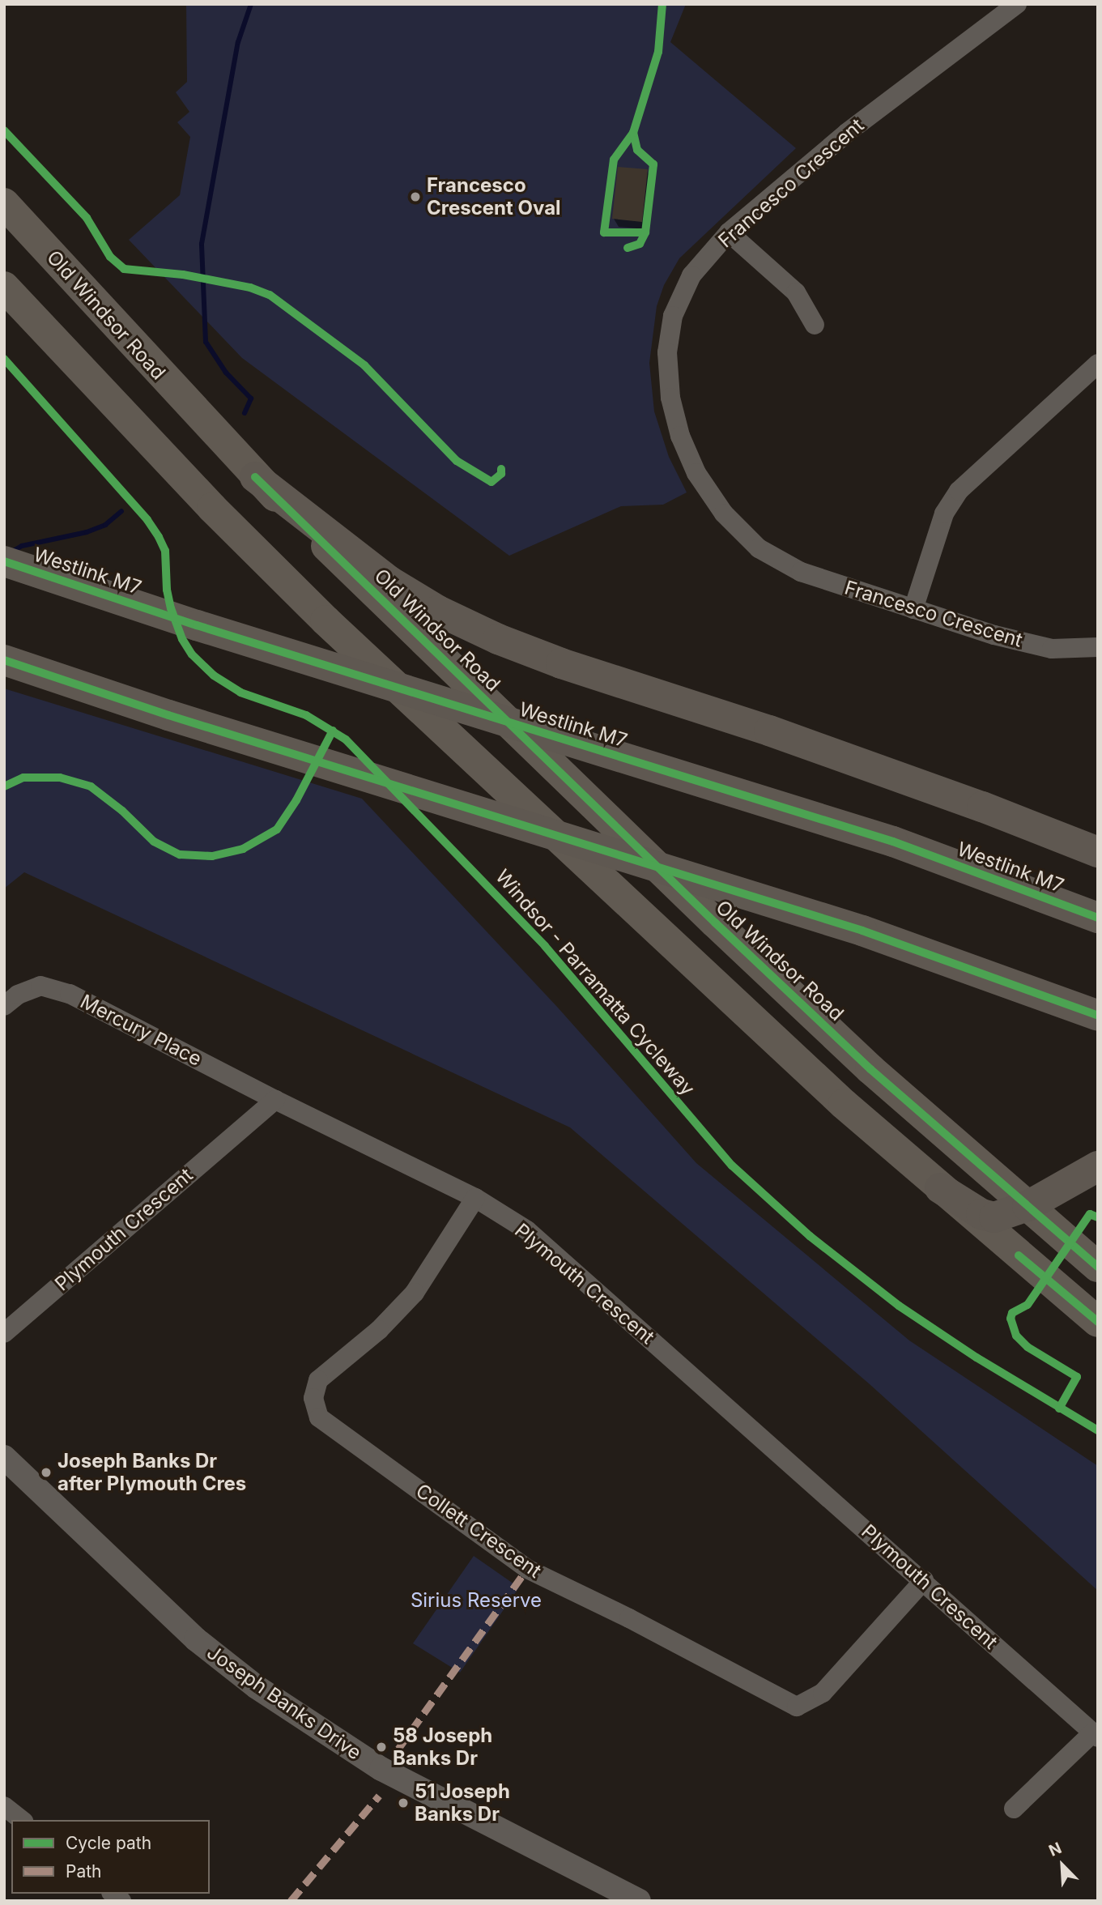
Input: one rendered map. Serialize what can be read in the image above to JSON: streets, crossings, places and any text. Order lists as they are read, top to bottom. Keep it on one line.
{"streets":{"highway":["Old Windsor Road","Westlink M7"],"street":["Francesco Crescent","Mercury Place","Plymouth Crescent","Collett Crescent","Joseph Banks Drive"],"cycle path":["Windsor - Parramatta Cycleway"]},"crossings":[["Mercury Place","Plymouth Crescent"],["Plymouth Crescent","Collett Crescent"]],"parks":["Sirius Reserve"],"places":["Francesco Crescent Oval","Joseph Banks Dr after Plymouth Cres","58 Joseph Banks Dr","51 Joseph Banks Dr"],"legend":["Cycle path","Path"],"north":"top left"}
